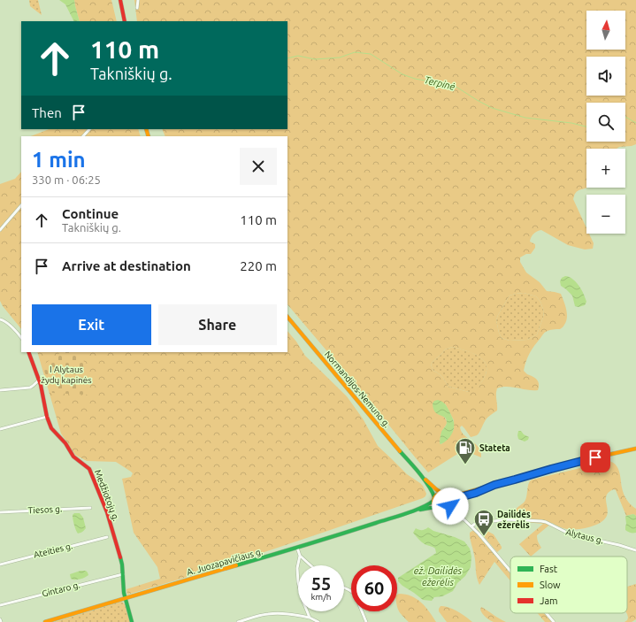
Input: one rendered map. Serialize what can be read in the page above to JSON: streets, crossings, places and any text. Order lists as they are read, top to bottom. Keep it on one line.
{"streets":{"main road":["Normandijos-Nemuno g.","Medžiotojų g.","A. Juozapavičiaus g."],"street":["Tiesos g.","Alytaus g.","Ateities g.","Gintaro g."]},"crossings":[["Normandijos-Nemuno g.","A. Juozapavičiaus g."],["Medžiotojų g.","A. Juozapavičiaus g."],["Medžiotojų g.","Gintaro g."]],"water":["Terpinė","ež. Dailidės ežerėlis"],"parks":["I Alytaus žydų kapinės"],"places":{"fuel station":["Stateta"],"bus stop":["Dailidės ežerėlis"]},"legend":["Fast","Slow","Jam"],"north":"top","page":{"map_buttons":["+","−"],"turn":["110 m","Takniškių g."],"then":"Then","heading":["1 min","330 m · 06:25"],"list":[{"name":"Continue","note":"Takniškių g.","value":"110 m"},{"name":"Arrive at destination","value":"220 m"}],"buttons":["Exit","Share"],"speed":"55 km/h","limit":"60"}}
